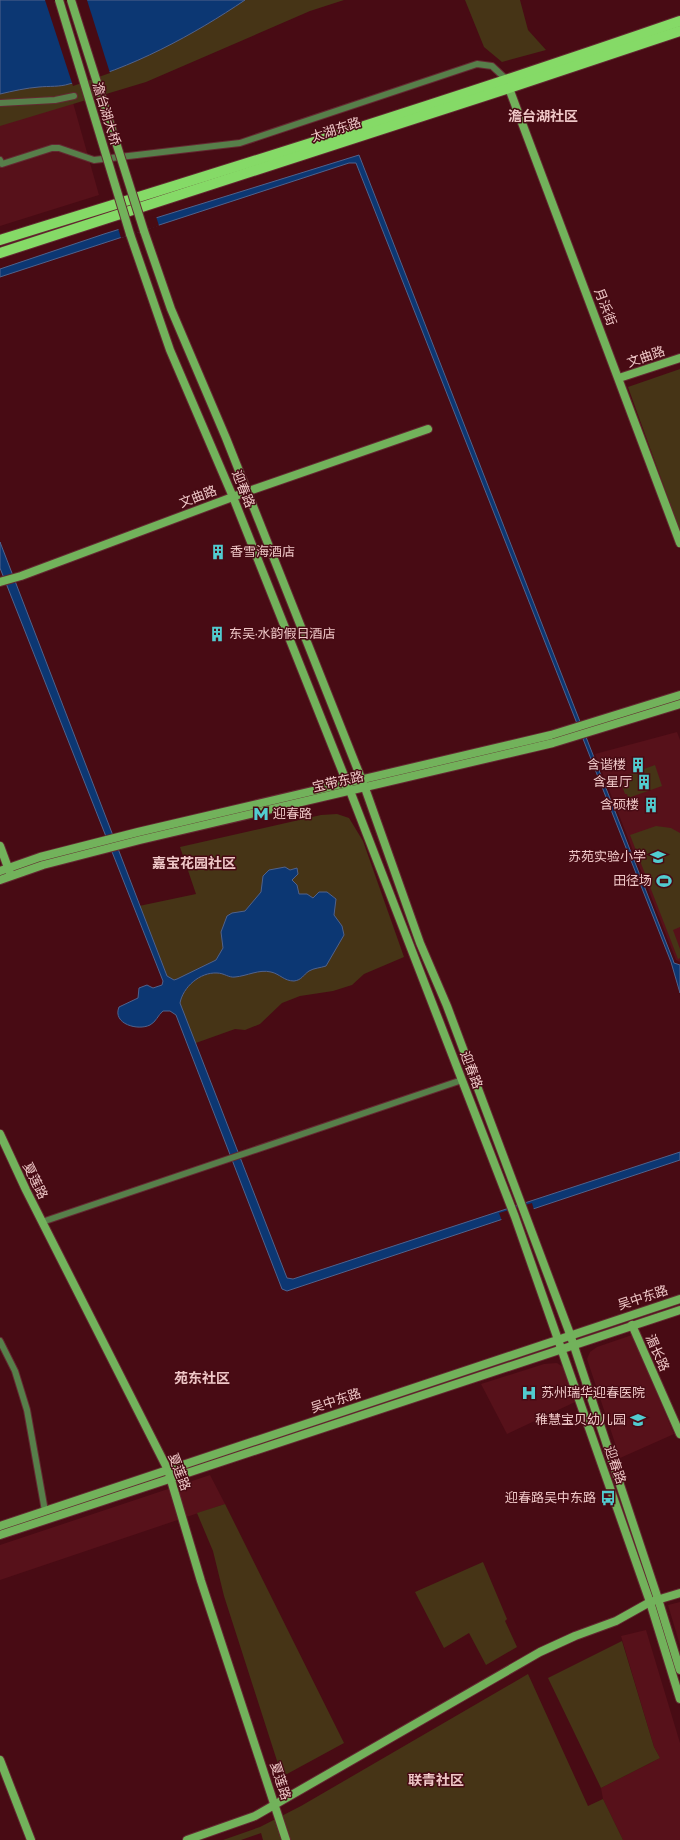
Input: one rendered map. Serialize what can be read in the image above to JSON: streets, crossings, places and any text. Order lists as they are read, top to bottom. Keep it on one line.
{"streets":{"main road":["澹台湖大桥","太湖东路","月浜街","文曲路","迎春路","宝带东路","夏莲路","吴中东路","湄长路"]},"crossings":[["澹台湖大桥","迎春路"],["太湖东路","月浜街"],["月浜街","文曲路"],["文曲路","迎春路"],["迎春路","宝带东路"],["迎春路","吴中东路"],["夏莲路","吴中东路"],["吴中东路","湄长路"]],"districts":["澹台湖社区","嘉宝花园社区","苑东社区","联青社区"],"places":{"building":["香雪海酒店","东吴·水韵假日酒店","含谐楼","含星厅","含硕楼"],"metro station":["迎春路"],"school or university":["苏苑实验小学","稚慧宝贝幼儿园"],"sports":["田径场"],"hospital":["苏州瑞华迎春医院"],"bus stop":["迎春路吴中东路"]}}
